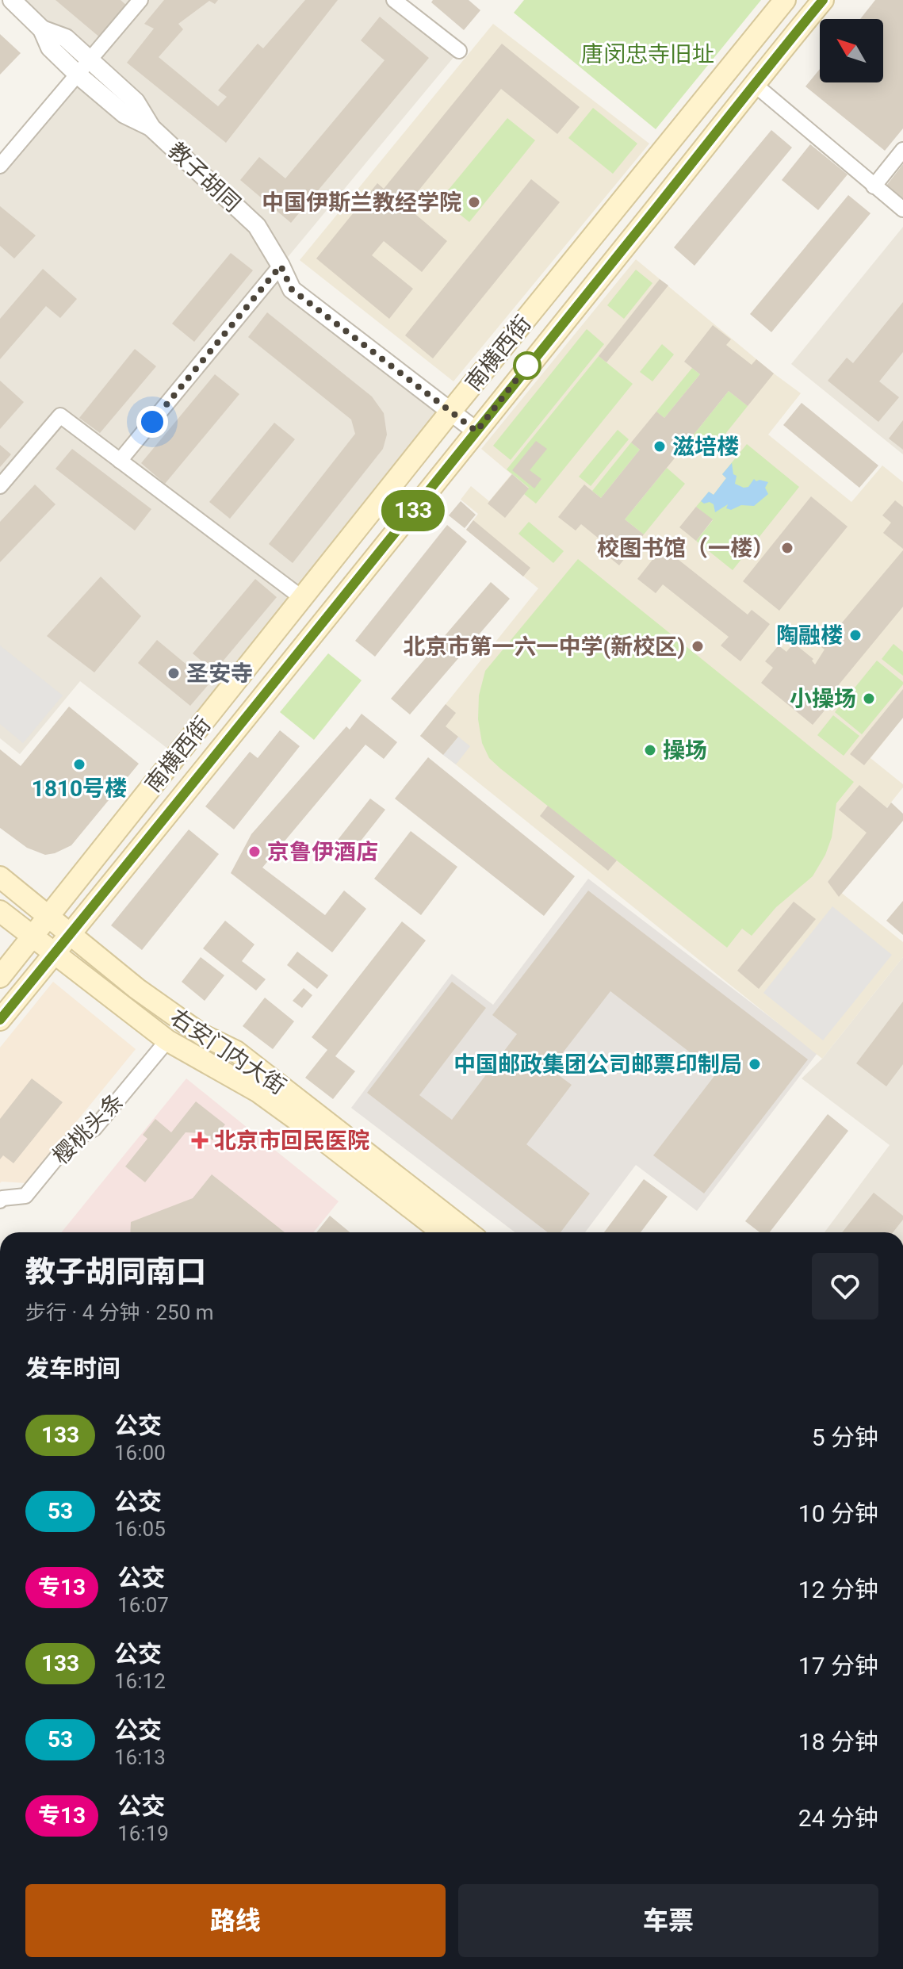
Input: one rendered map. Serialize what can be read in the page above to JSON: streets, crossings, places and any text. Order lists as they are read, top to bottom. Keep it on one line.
{"streets":{"main road":["南横西街","右安门内大街"],"street":["教子胡同","樱桃头条"]},"crossings":[["教子胡同","南横西街"],["南横西街","右安门内大街"],["右安门内大街","樱桃头条"]],"parks":["唐闵忠寺旧址"],"places":{"other":["中国伊斯兰教经学院","滋培楼","校图书馆（一楼）","陶融楼","北京市第一六一中学(新校区)","圣安寺","小操场","操场","1810号楼","京鲁伊酒店","中国邮政集团公司邮票印制局"],"health":["北京市回民医院"]},"lines":["bus line 133"],"north":"top left","page":{"on_map":"133","heading":[["教子胡同南口","步行 · 4 分钟 · 250 m"],"发车时间"],"list":[{"mark":"133","name":"公交","note":"16:00","value":"5 分钟"},{"mark":"53","name":"公交","note":"16:05","value":"10 分钟"},{"mark":"专13","name":"公交","note":"16:07","value":"12 分钟"},{"mark":"133","name":"公交","note":"16:12","value":"17 分钟"},{"mark":"53","name":"公交","note":"16:13","value":"18 分钟"},{"mark":"专13","name":"公交","note":"16:19","value":"24 分钟"}],"buttons":["路线","车票"]}}
